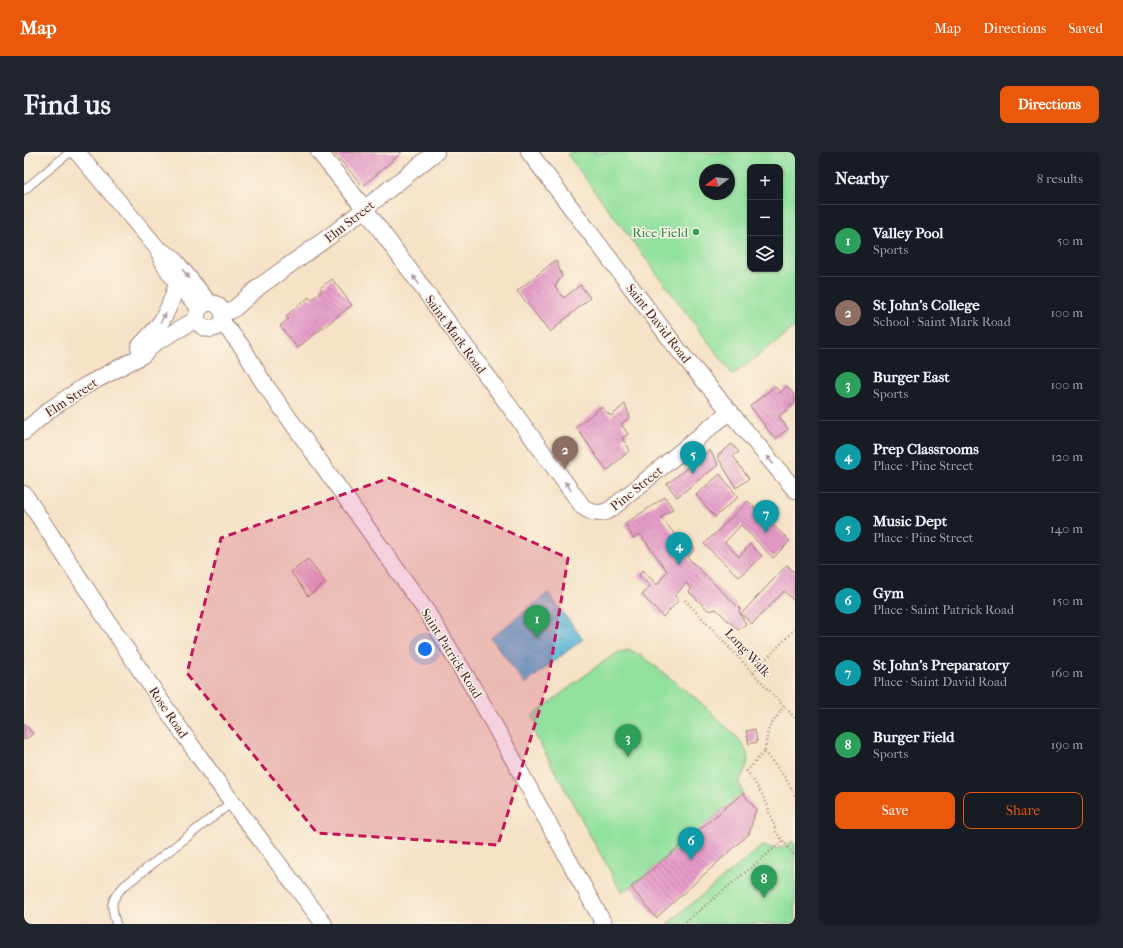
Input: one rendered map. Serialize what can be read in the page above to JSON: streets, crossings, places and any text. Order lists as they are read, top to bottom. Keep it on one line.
{"streets":{"street":["Elm Street","Saint David Road","Saint Mark Road","Pine Street","Saint Patrick Road","Rose Road"],"path":["Long Walk"]},"crossings":[["Elm Street","Saint Mark Road"],["Elm Street","Saint Patrick Road"],["Saint David Road","Pine Street"],["Saint Mark Road","Pine Street"]],"one_way":["Saint Mark Road"],"places":["Rice Field"],"north":"left","page":{"header":"Map","nav":["Map","Directions","Saved"],"buttons":["Directions",["Save","Share"]],"title":"Find us","heading":["Nearby","8 results"],"map_buttons":["+","−"],"list":[{"mark":"1","name":"Valley Pool","note":"Sports","value":"50 m"},{"mark":"2","name":"St John's College","note":"School · Saint Mark Road","value":"100 m"},{"mark":"3","name":"Burger East","note":"Sports","value":"100 m"},{"mark":"4","name":"Prep Classrooms","note":"Place · Pine Street","value":"120 m"},{"mark":"5","name":"Music Dept","note":"Place · Pine Street","value":"140 m"},{"mark":"6","name":"Gym","note":"Place · Saint Patrick Road","value":"150 m"},{"mark":"7","name":"St John's Preparatory","note":"Place · Saint David Road","value":"160 m"},{"mark":"8","name":"Burger Field","note":"Sports","value":"190 m"}],"pins":["2","5","7","4","1","3","6","8"]}}
